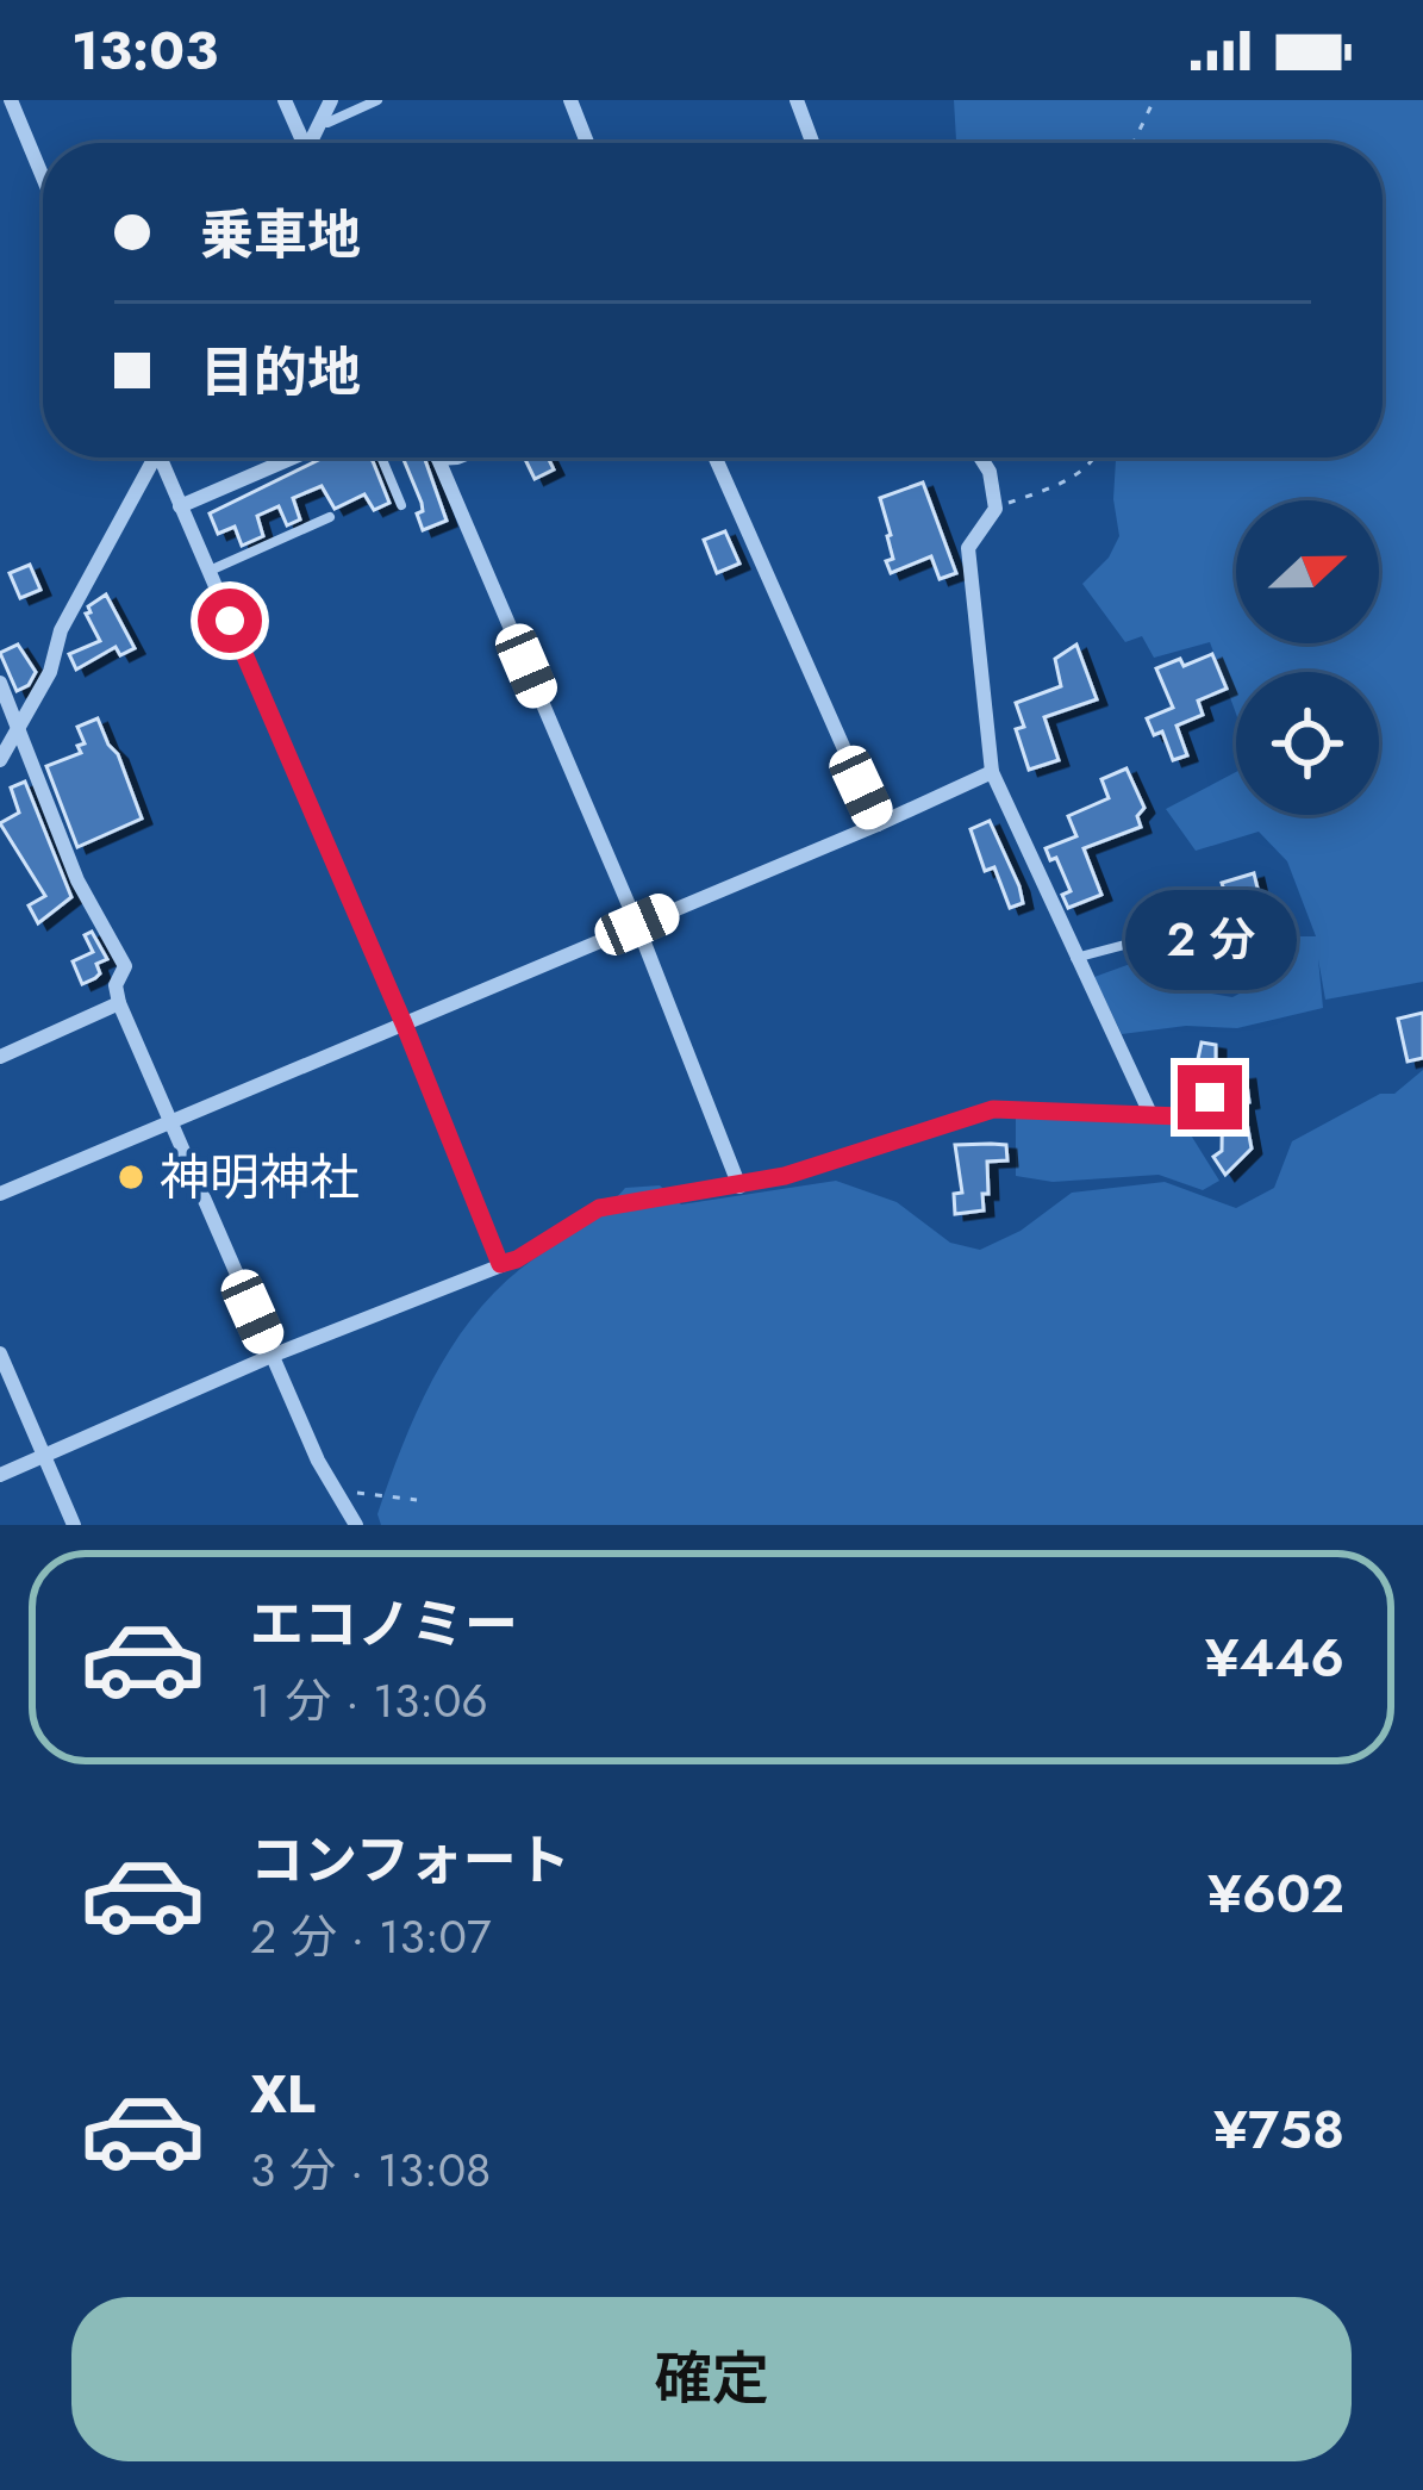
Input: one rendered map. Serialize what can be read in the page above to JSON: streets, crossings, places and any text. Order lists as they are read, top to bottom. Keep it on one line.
{"places":["神明神社"],"north":"right","page":{"status":"13:03","banner":["乗車地","目的地"],"bubble":"2 分","list":[{"name":"エコノミー","note":"1 分 · 13:06","value":"¥446"},{"name":"コンフォート","note":"2 分 · 13:07","value":"¥602"},{"name":"XL","note":"3 分 · 13:08","value":"¥758"}],"buttons":"確定"}}
